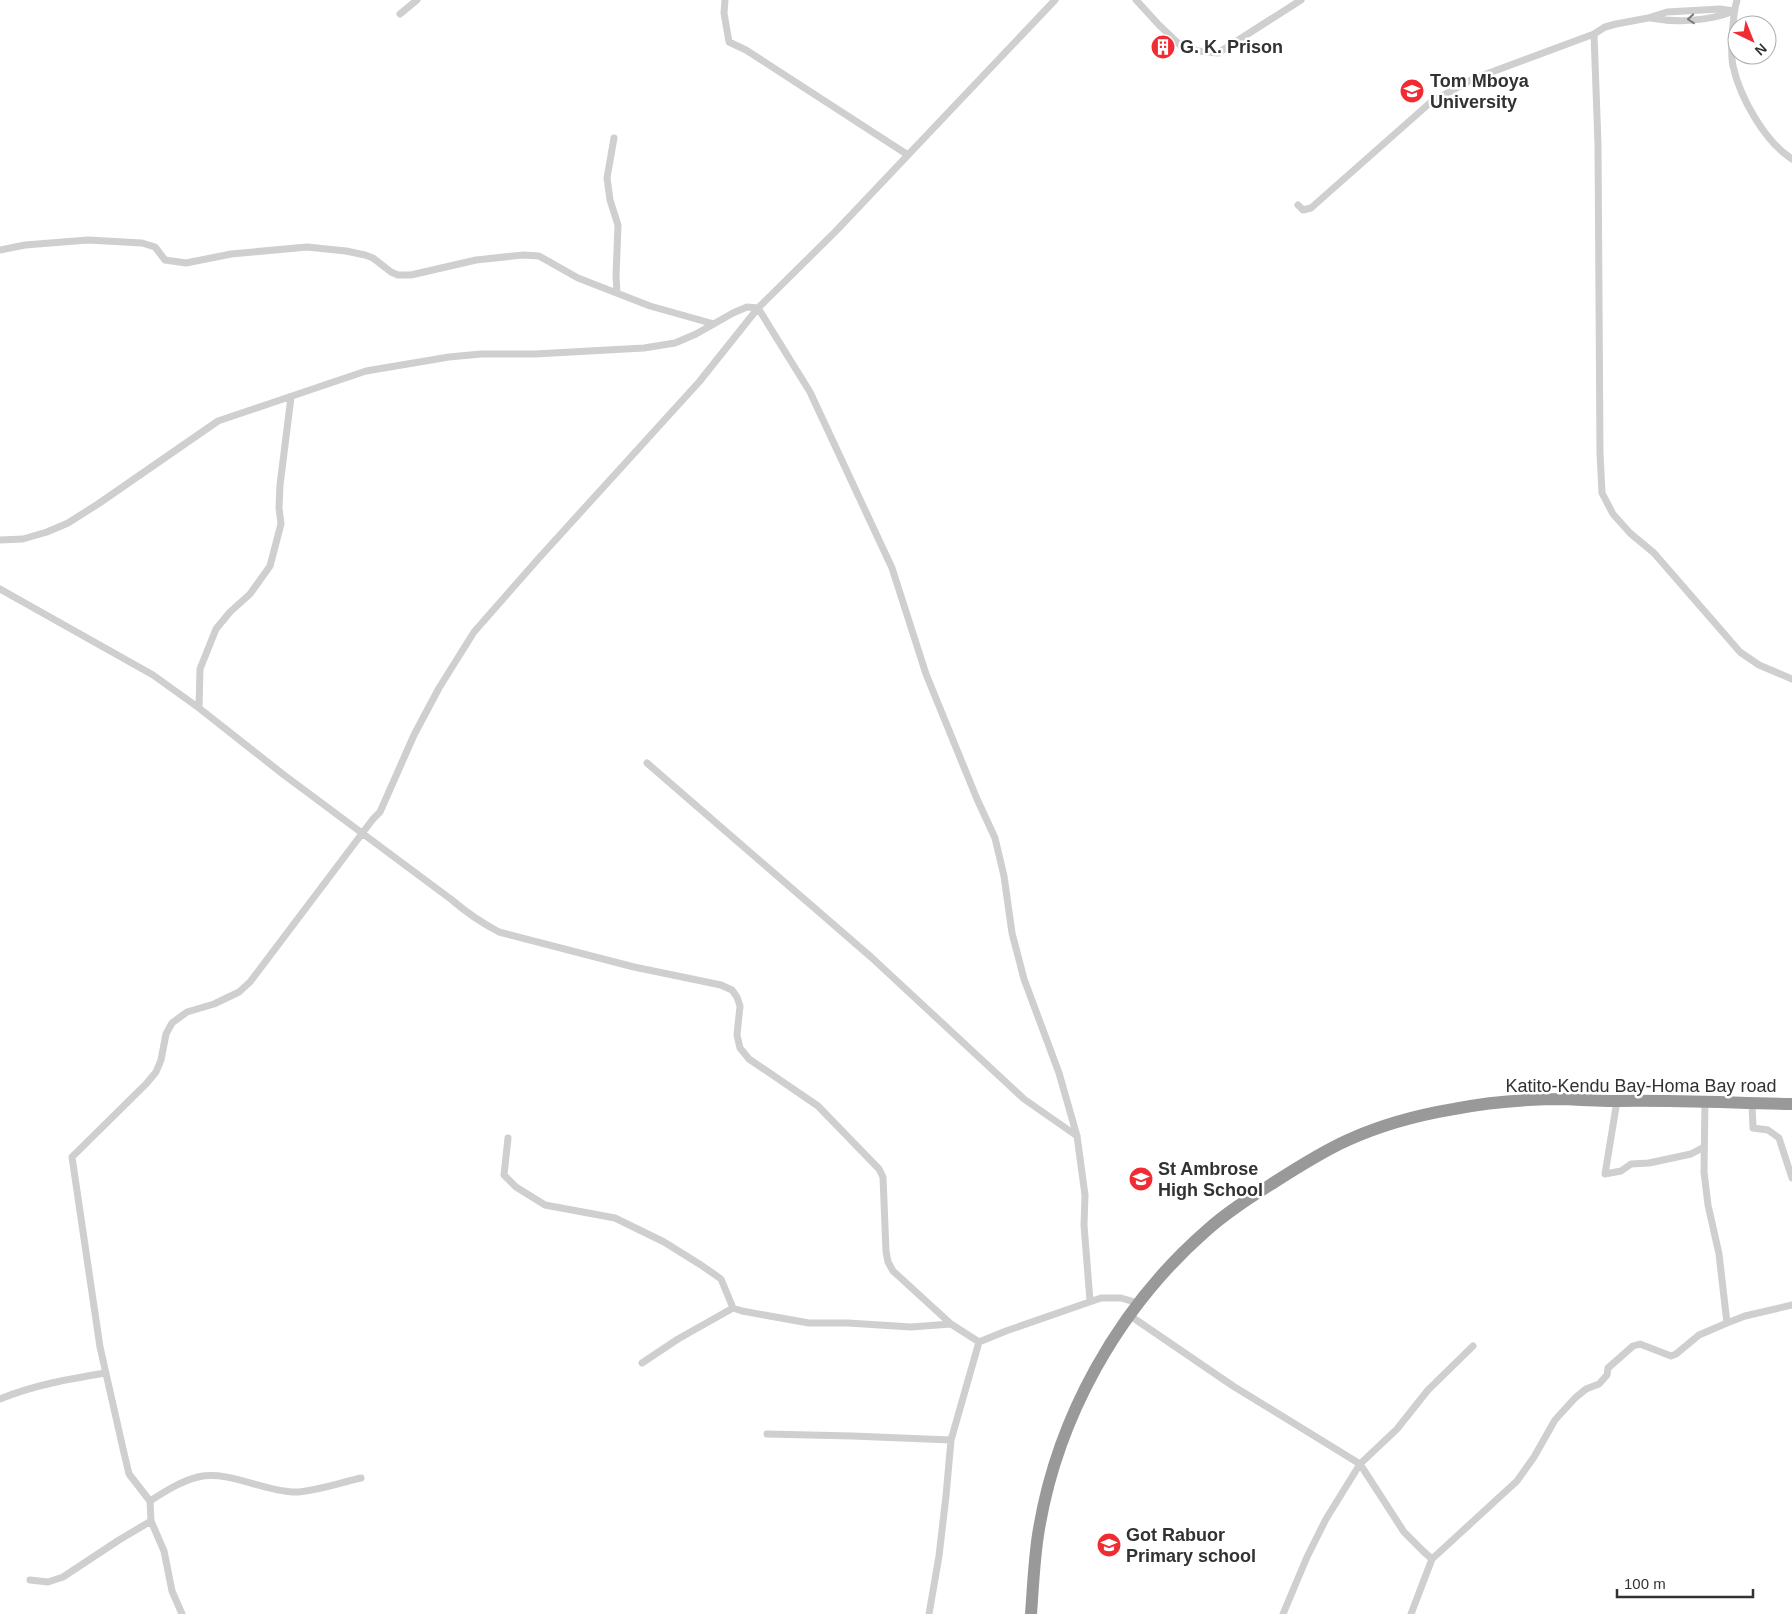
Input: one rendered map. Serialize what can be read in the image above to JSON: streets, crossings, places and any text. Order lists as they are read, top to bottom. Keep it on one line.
{"streets":{"highway":["Katito-Kendu Bay-Homa Bay road"]},"places":{"building":["G. K. Prison"],"school or university":["Tom Mboya University","St Ambrose High School","Got Rabuor Primary school"]},"scale_bar":"100 m","north":"bottom right"}
